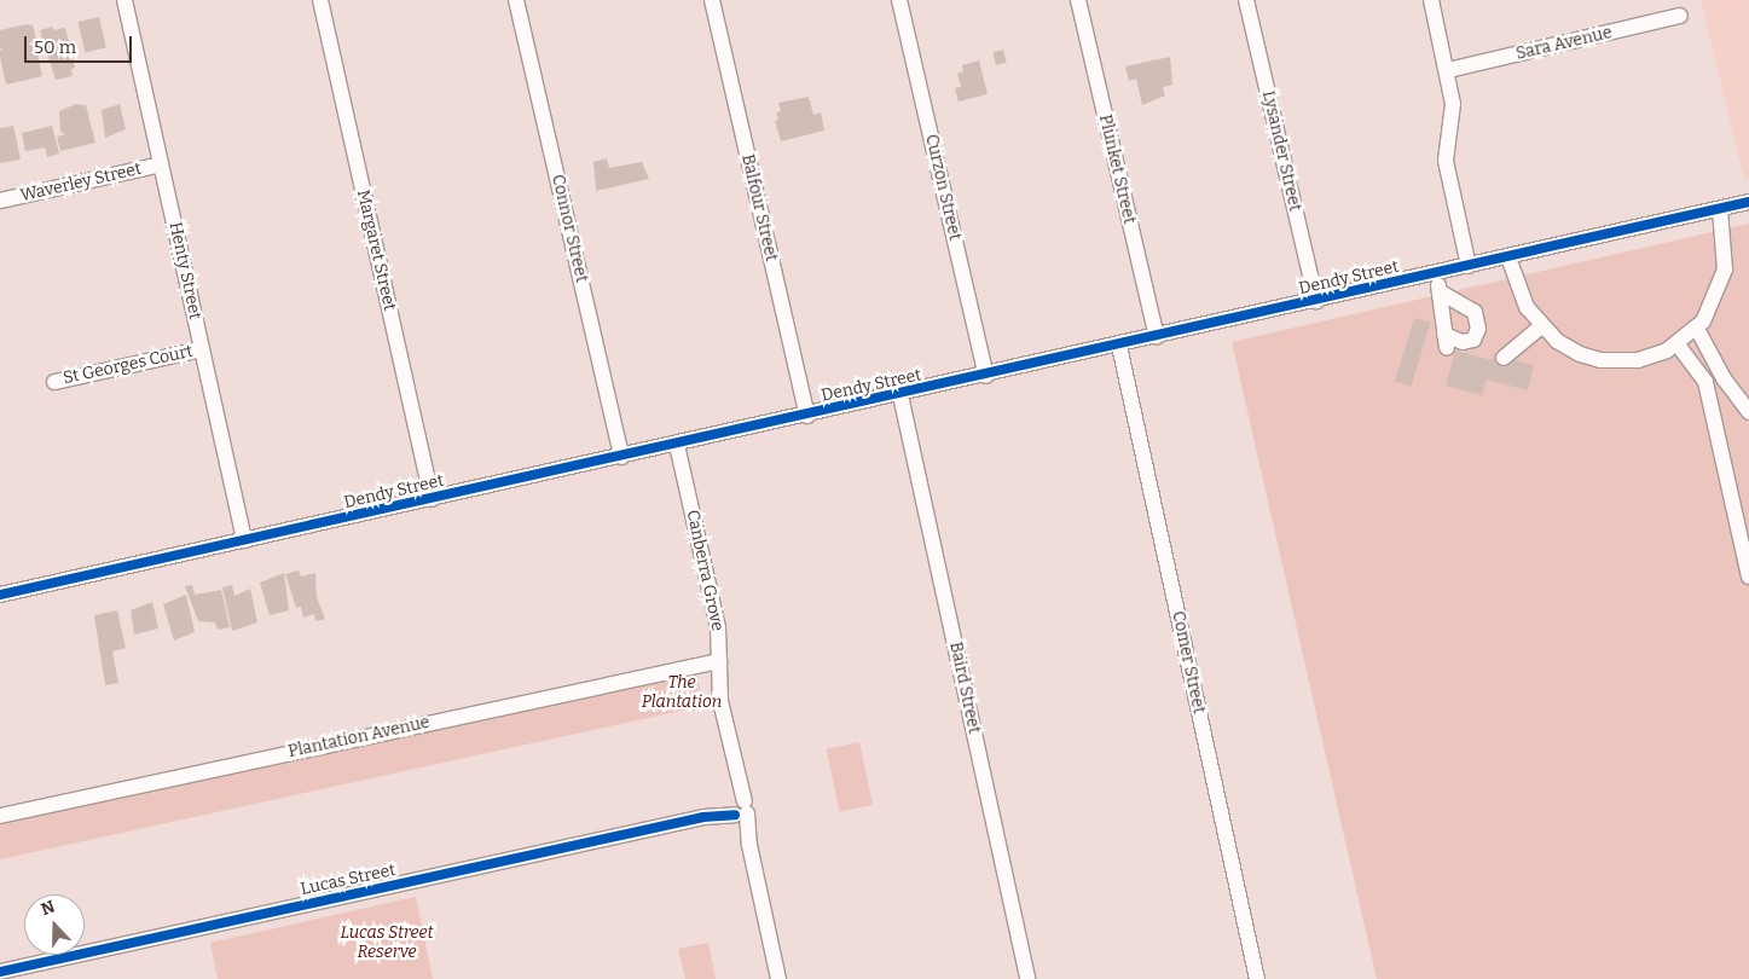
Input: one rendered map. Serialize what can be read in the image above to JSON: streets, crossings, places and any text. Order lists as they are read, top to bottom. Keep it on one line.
{"streets":{"street":["Sara Avenue","Lysander Street","Plunket Street","Waverley Street","Curzon Street","Balfour Street","Connor Street","Margaret Street","Henty Street","Dendy Street","St Georges Court","Canberra Grove","Comer Street","Baird Street","Plantation Avenue","Lucas Street"]},"crossings":[["Lysander Street","Dendy Street"],["Plunket Street","Dendy Street"],["Waverley Street","Henty Street"],["Curzon Street","Dendy Street"],["Balfour Street","Dendy Street"],["Connor Street","Dendy Street"],["Margaret Street","Dendy Street"],["Henty Street","Dendy Street"],["Henty Street","St Georges Court"],["Dendy Street","Canberra Grove"],["Dendy Street","Comer Street"],["Dendy Street","Baird Street"],["Canberra Grove","Plantation Avenue"],["Canberra Grove","Lucas Street"]],"parks":["The Plantation","Lucas Street Reserve"],"scale_bar":"50 m","north":"top"}
